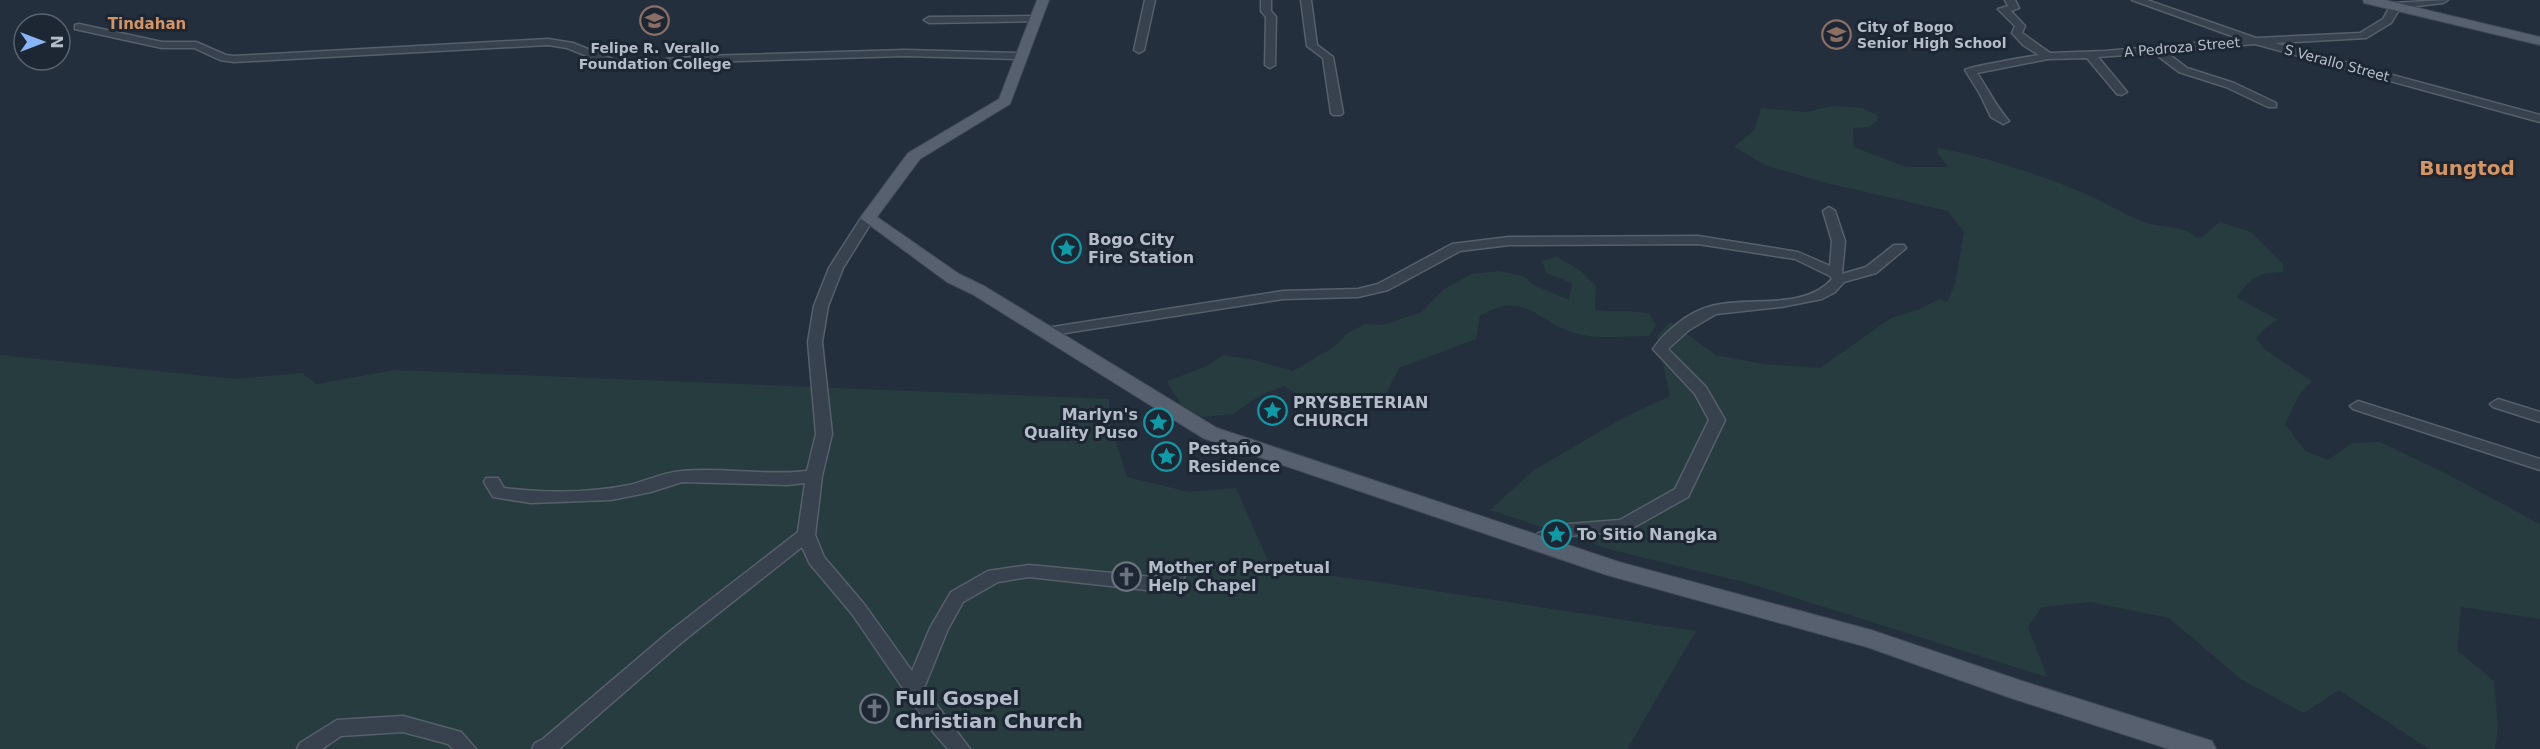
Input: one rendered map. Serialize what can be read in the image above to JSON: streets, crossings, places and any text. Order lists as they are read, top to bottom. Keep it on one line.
{"streets":{"street":["A Pedroza Street","S Verallo Street"]},"crossings":[["A Pedroza Street","S Verallo Street"]],"districts":["Tindahan","Bungtod"],"places":{"school or university":["Felipe R. Verallo Foundation College","City of Bogo Senior High School"],"place":["Bogo City Fire Station","PRYSBETERIAN CHURCH","Marlyn's Quality Puso","Pestaño Residence","To Sitio Nangka"],"church":["Mother of Perpetual Help Chapel","Full Gospel Christian Church"]},"north":"right"}
